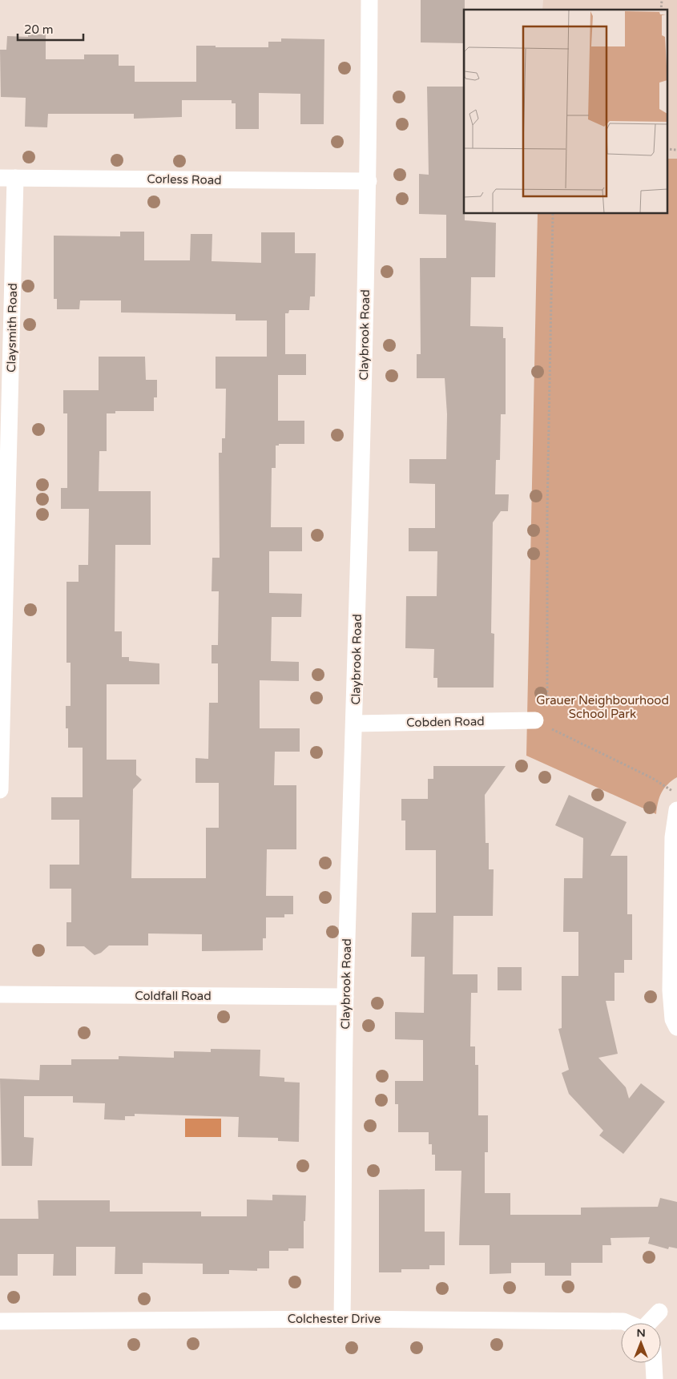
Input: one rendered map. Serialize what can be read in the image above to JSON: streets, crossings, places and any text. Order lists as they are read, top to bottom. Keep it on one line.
{"streets":{"street":["Corless Road","Claysmith Road","Claybrook Road","Cobden Road","Coldfall Road","Colchester Drive"]},"crossings":[["Corless Road","Claysmith Road"],["Corless Road","Claybrook Road"],["Claybrook Road","Cobden Road"],["Claybrook Road","Coldfall Road"],["Claybrook Road","Colchester Drive"]],"parks":["Grauer Neighbourhood School Park"],"scale_bar":"20 m","north":"top"}
